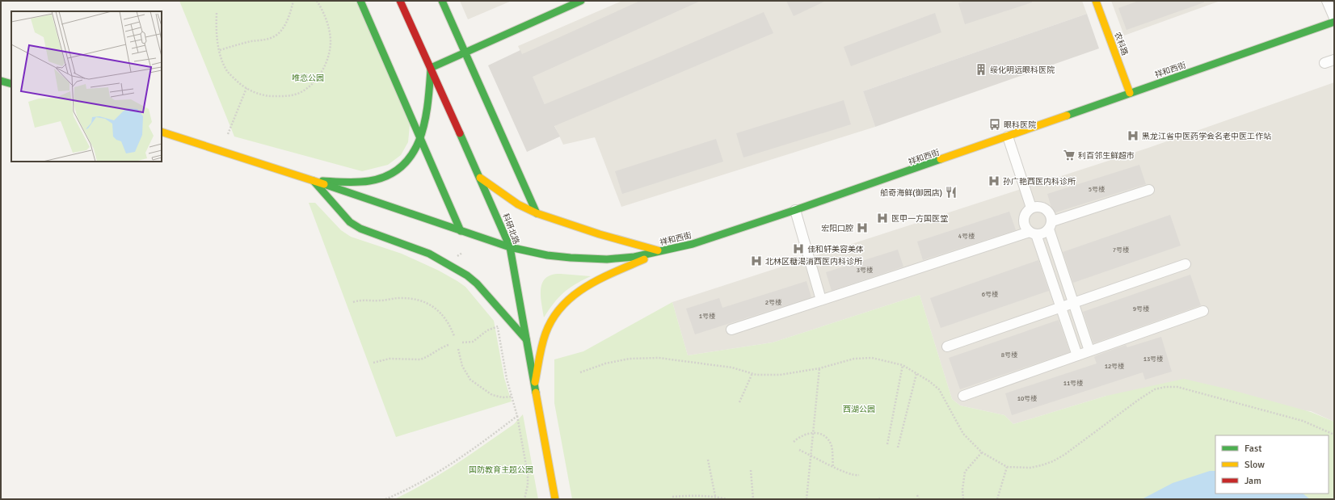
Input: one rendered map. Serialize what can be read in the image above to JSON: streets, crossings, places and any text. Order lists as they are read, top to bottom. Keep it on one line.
{"streets":{"main road":["农科路","祥和西街","科研北路"]},"crossings":[["农科路","祥和西街"],["祥和西街","科研北路"]],"parks":["唯恋公园","西湖公园","国防教育主题公园"],"places":{"building":["绥化明远眼科医院"],"bus stop":["眼科医院"],"hospital":["黑龙江省中医药学会名老中医工作站","孙广艳西医内科诊所","医甲一方国医堂","宏阳口腔","佳和轩美容美体","北林区糖渴消西医内科诊所"],"supermarket":["利百邻生鲜超市"],"restaurant":["船奇海鲜(御园店)"]},"house_numbers":["5号楼","4号楼","7号楼","3号楼","6号楼","2号楼","9号楼","1号楼","8号楼","13号楼","12号楼","11号楼","10号楼"],"legend":["Fast","Slow","Jam"]}
